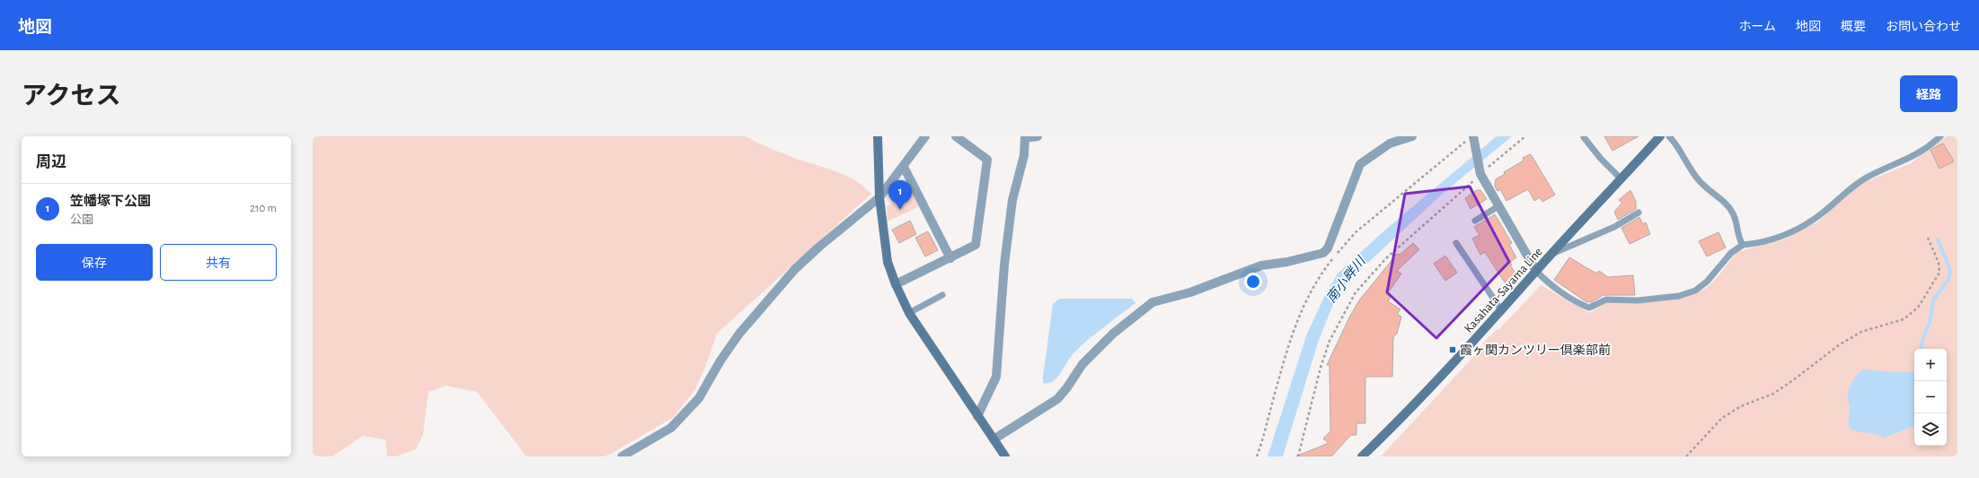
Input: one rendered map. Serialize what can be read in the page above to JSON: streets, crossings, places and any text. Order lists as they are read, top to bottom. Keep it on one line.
{"streets":{"main road":["Kasahata-Sayama Line"]},"water":["南小畔川"],"places":{"transit":["霞ヶ関カンツリー倶楽部前"]},"page":{"header":"地図","nav":["ホーム","地図","概要","お問い合わせ"],"title":"アクセス","buttons":["経路",["保存","共有"]],"heading":"周辺","pins":"1","list":[{"mark":"1","name":"笠幡塚下公園","note":"公園","value":"210 m"}],"map_buttons":["+","−"]}}
